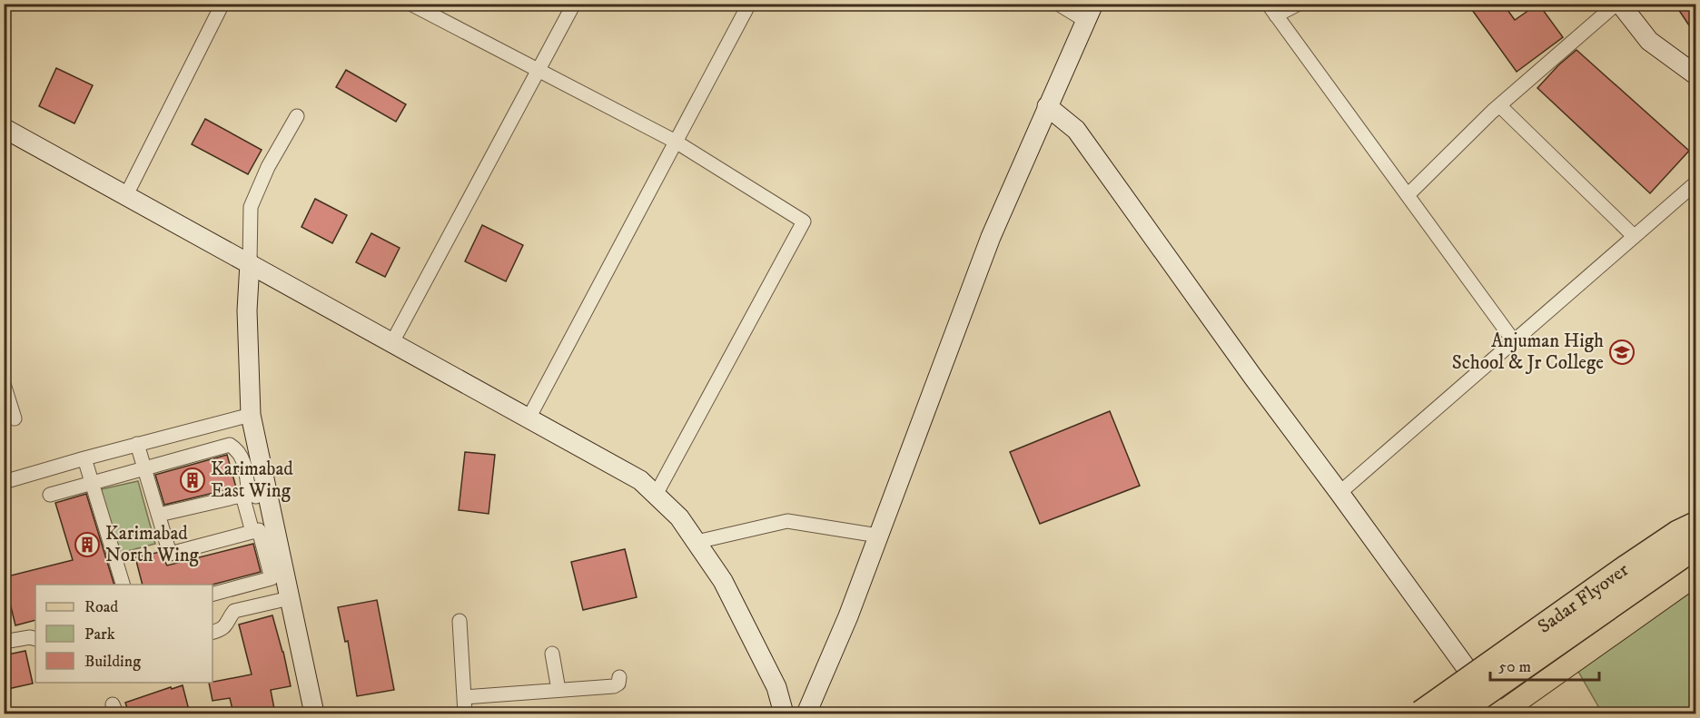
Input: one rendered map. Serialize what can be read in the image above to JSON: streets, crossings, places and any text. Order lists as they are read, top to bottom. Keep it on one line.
{"streets":{"highway":["Sadar Flyover"]},"places":{"school or university":["Anjuman High School & Jr College"],"building":["Karimabad East Wing","Karimabad North Wing"]},"legend":["Road","Park","Building"],"scale_bar":"50 m"}
